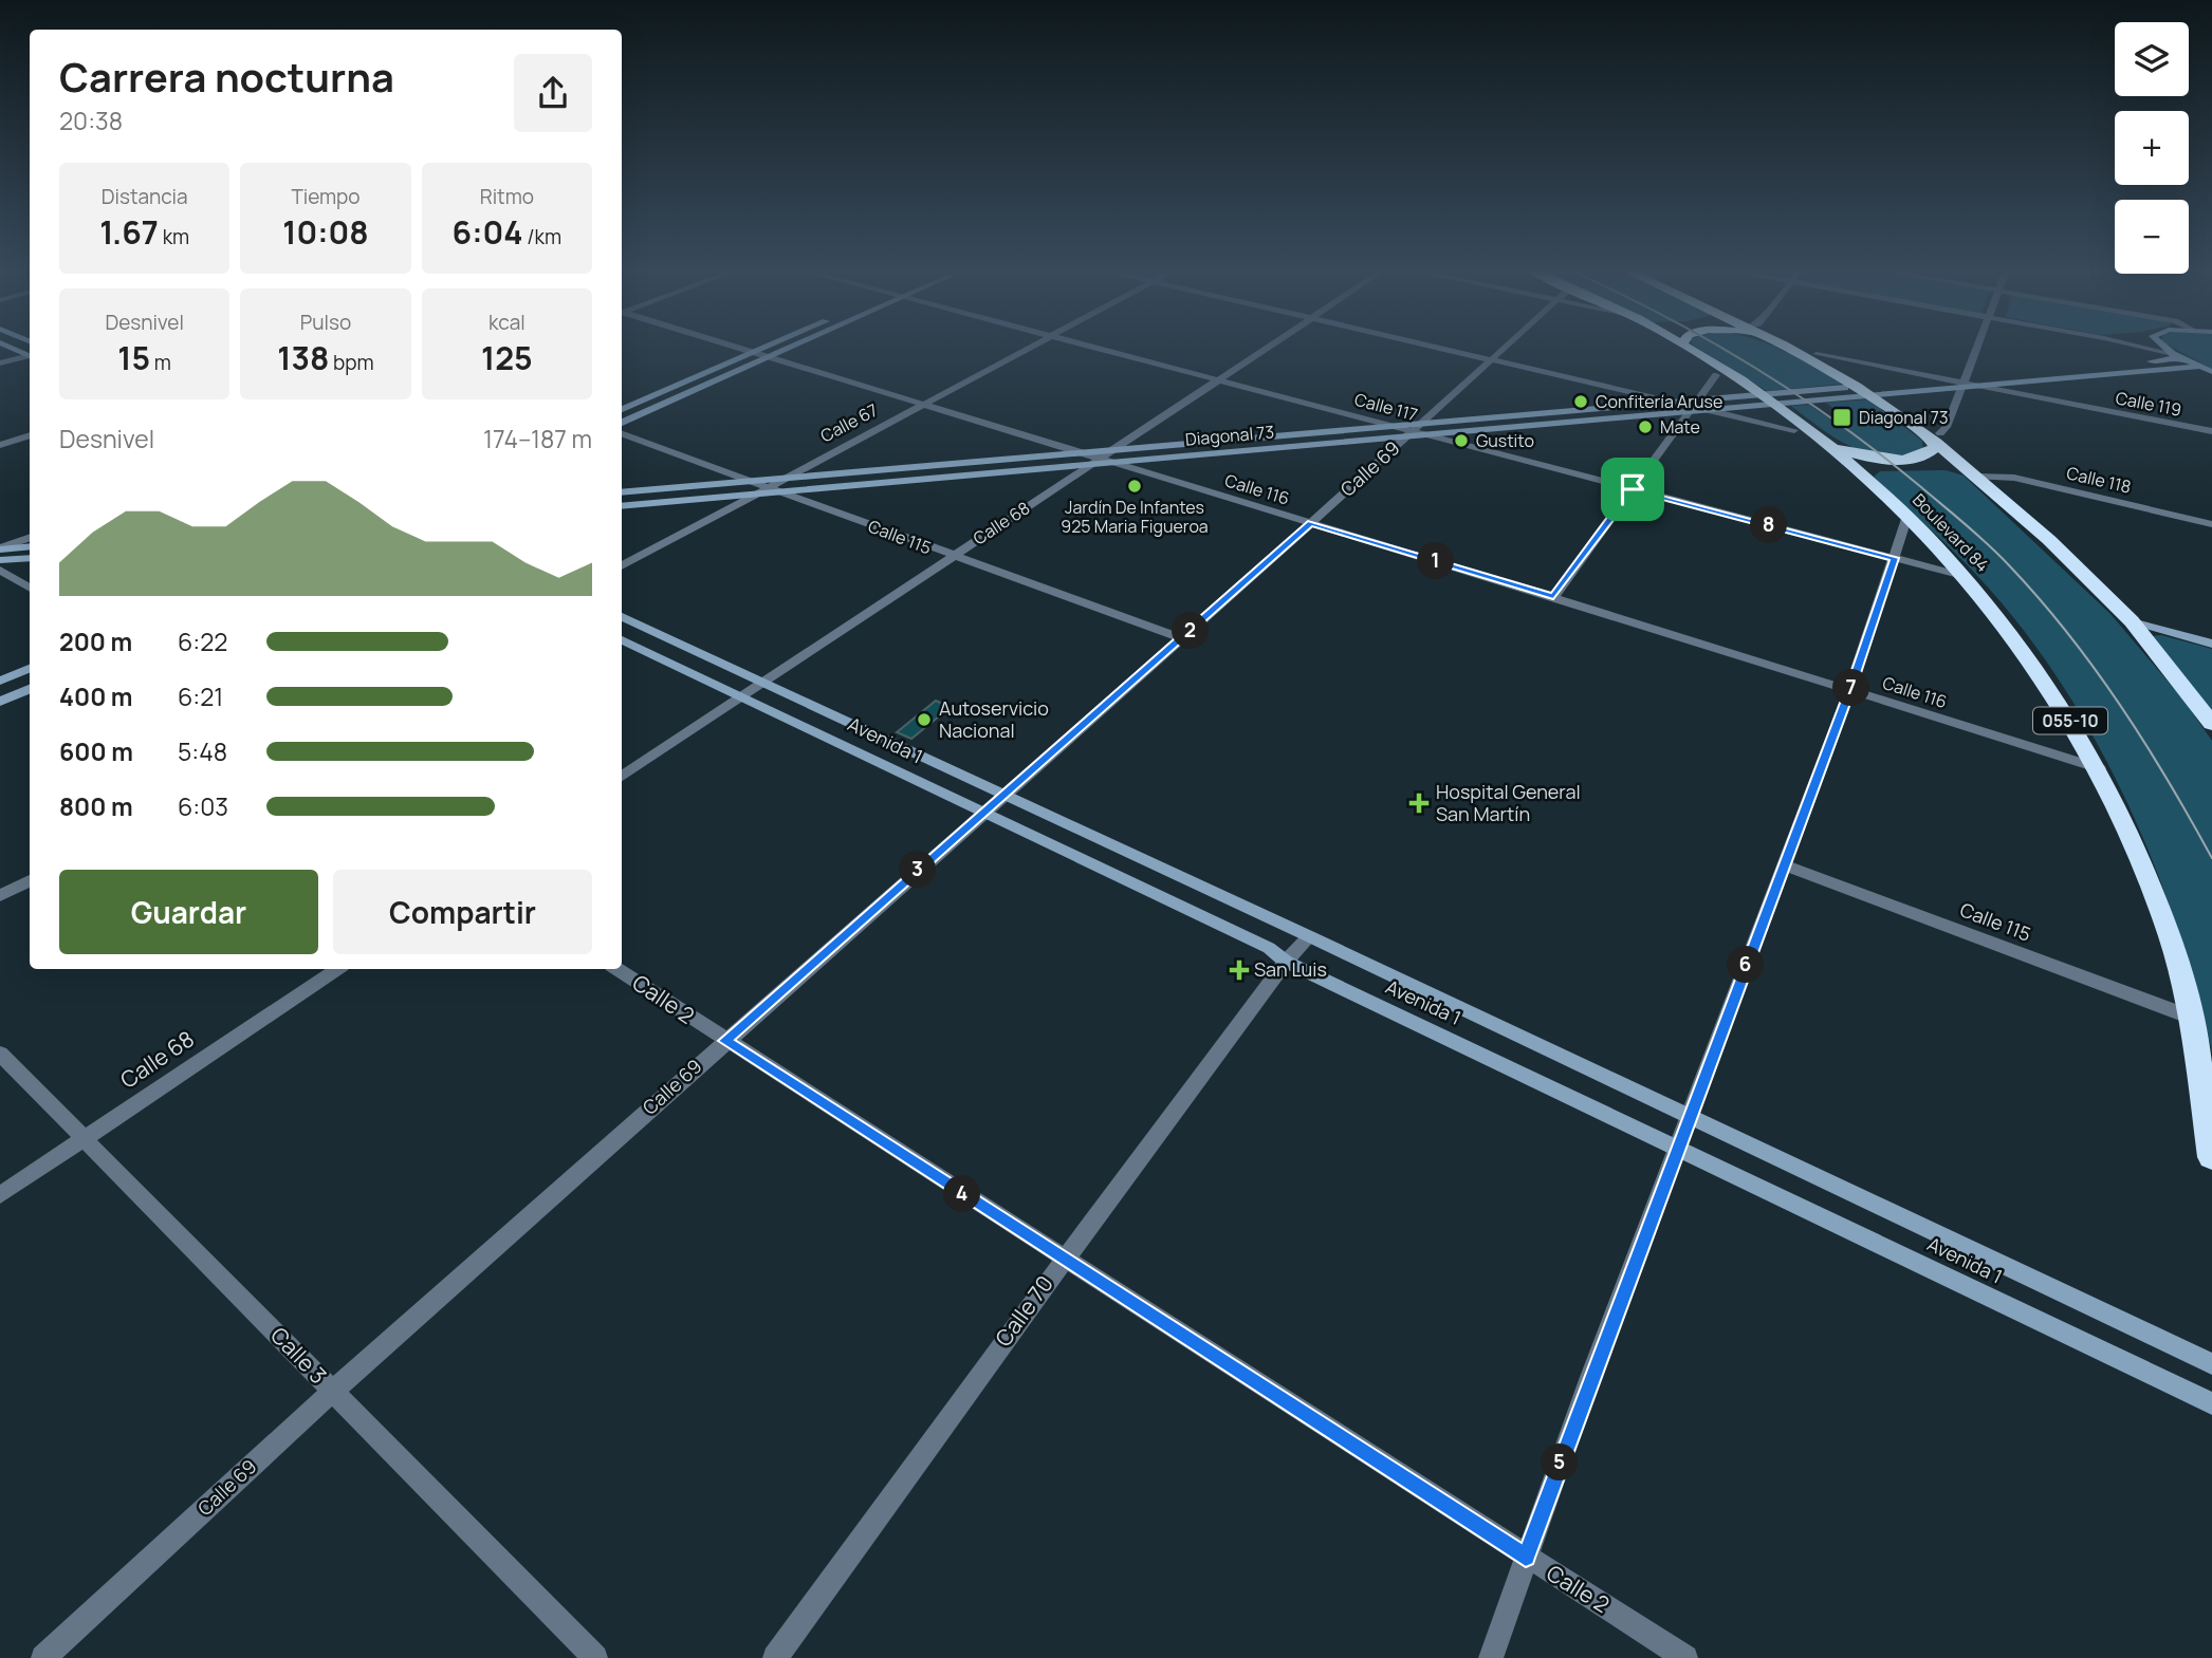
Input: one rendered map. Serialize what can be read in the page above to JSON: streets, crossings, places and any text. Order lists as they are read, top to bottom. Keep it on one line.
{"streets":{"highway":["Boulevard 84","055-10"],"main road":["Diagonal 73","Avenida 1"],"street":["Calle 119","Calle 117","Calle 67","Calle 69","Calle 118","Calle 116","Calle 68","Calle 115","Calle 2","Calle 70","Calle 3"]},"crossings":[["Calle 119","Diagonal 73"],["Calle 117","Diagonal 73"],["Calle 117","Calle 69"],["Calle 117","Boulevard 84"],["Calle 67","Diagonal 73"],["Calle 67","Calle 116"],["Calle 67","Calle 115"],["Diagonal 73","Calle 69"],["Diagonal 73","Calle 116"],["Diagonal 73","Calle 68"],["Diagonal 73","Boulevard 84"],["Diagonal 73","Calle 115"],["Calle 69","Calle 116"],["Calle 69","Calle 115"],["Calle 69","Avenida 1"],["Calle 69","Calle 2"],["Calle 69","Calle 3"],["Calle 116","Calle 68"],["Calle 116","Boulevard 84"],["Calle 68","Calle 115"],["Calle 68","Avenida 1"],["Calle 68","Calle 3"],["Boulevard 84","Calle 115"],["Boulevard 84","055-10"],["Calle 115","055-10"],["Avenida 1","Calle 70"],["Calle 2","Calle 70"]],"places":{"other":["Confitería Aruse","Mate","Gustito","Jardín De Infantes 925 Maria Figueroa","Autoservicio Nacional"],"transit":["Diagonal 73"],"health":["Hospital General San Martín","San Luis"]},"page":{"map_buttons":["+","−"],"heading":["Carrera nocturna","20:38"],"stats":[["Distancia","1.67 km"],["Tiempo","10:08"],["Ritmo","6:04 /km"],["Desnivel","15 m"],["Pulso","138 bpm"],["kcal","125"]],"chart":["Desnivel","174–187 m"],"pins":["8","1","2","7","3","6","4","5"],"list":[{"name":"200 m","note":"6:22"},{"name":"400 m","note":"6:21"},{"name":"600 m","note":"5:48"},{"name":"800 m","note":"6:03"}],"buttons":["Guardar","Compartir"]}}
